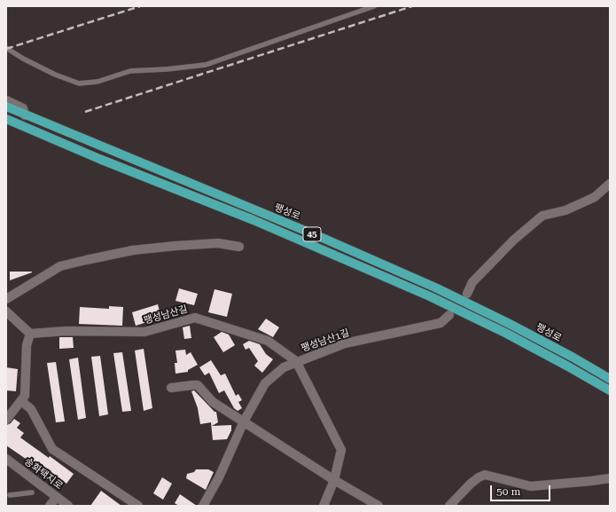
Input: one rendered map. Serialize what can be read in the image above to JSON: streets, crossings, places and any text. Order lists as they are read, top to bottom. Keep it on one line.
{"streets":{"main road":["팽성로","45"],"street":["팽성남산길","팽성남산1길","송화택지로"]},"crossings":[["팽성남산길","팽성남산1길"]],"scale_bar":"50 m"}
